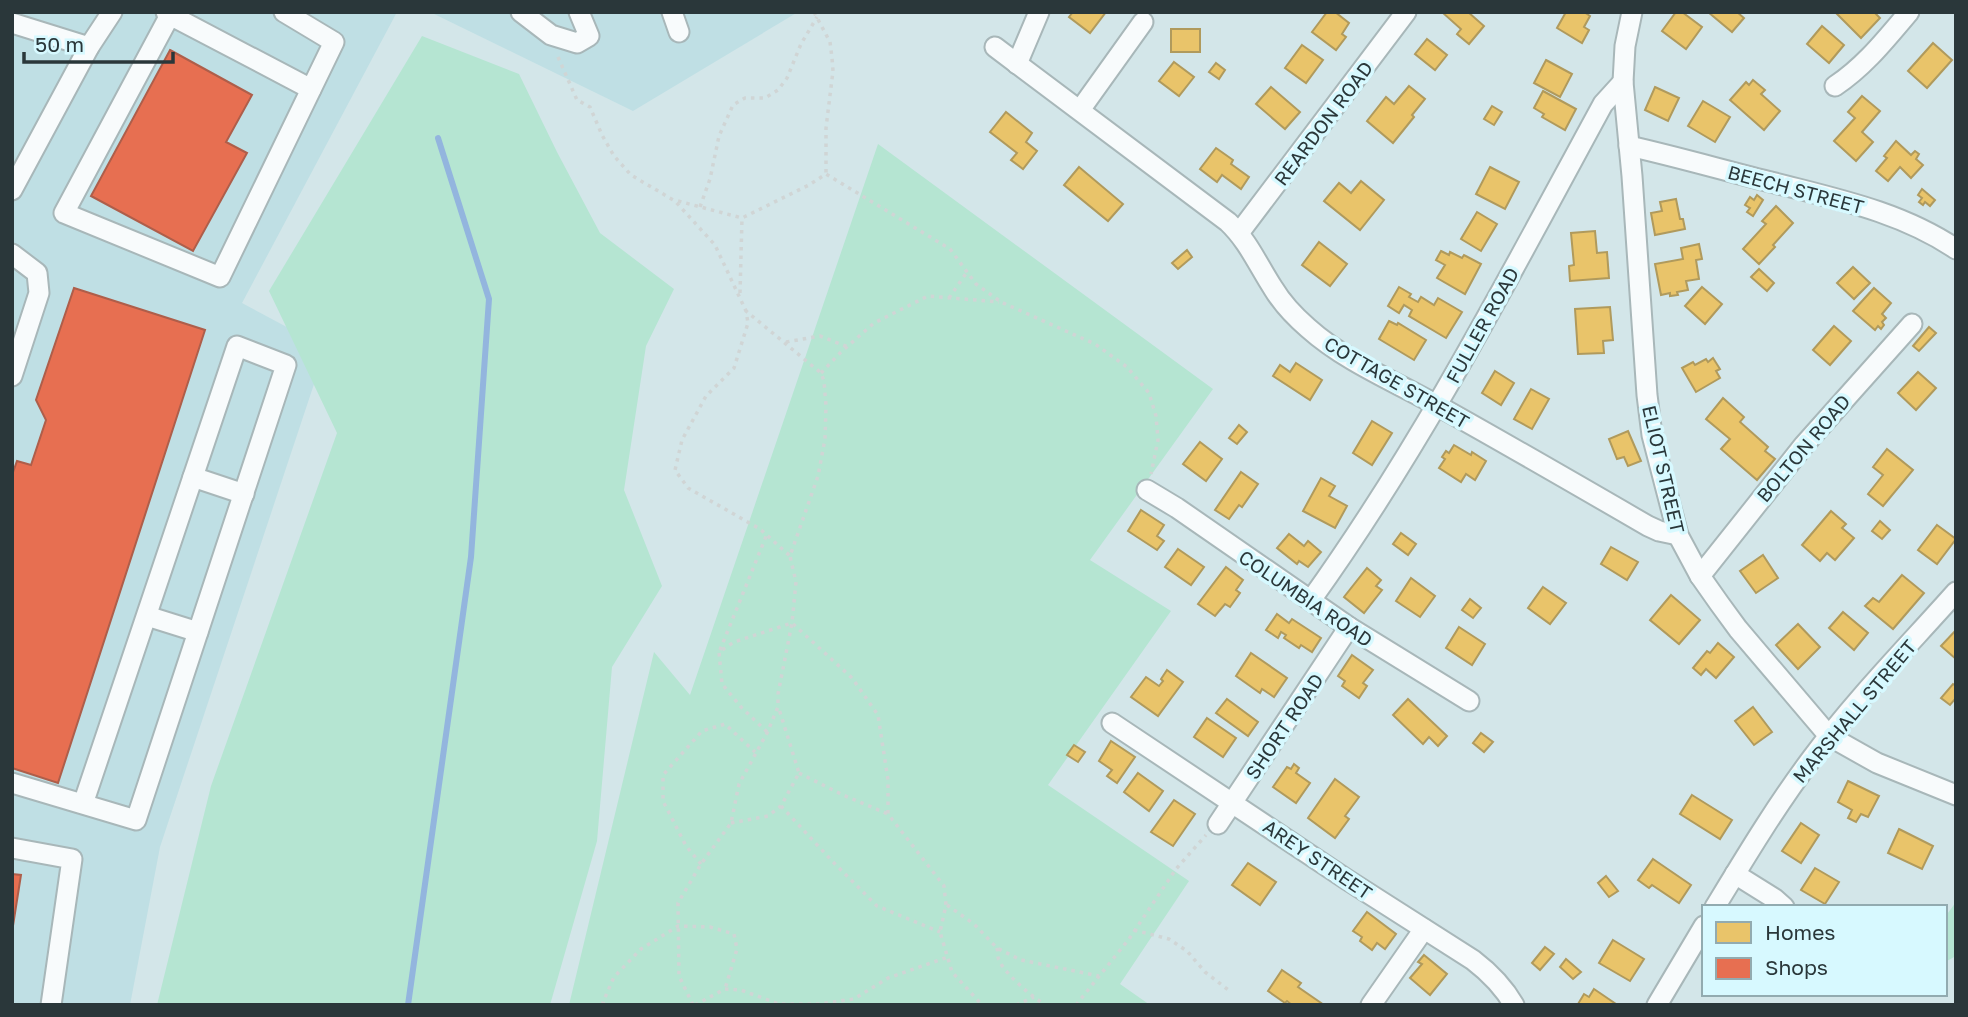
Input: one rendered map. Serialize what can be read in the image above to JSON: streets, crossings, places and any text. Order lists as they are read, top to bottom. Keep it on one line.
{"streets":{"street":["REARDON ROAD","BEECH STREET","FULLER ROAD","COTTAGE STREET","BOLTON ROAD","ELIOT STREET","COLUMBIA ROAD","MARSHALL STREET","SHORT ROAD","AREY STREET"]},"crossings":[["REARDON ROAD","COTTAGE STREET"],["BEECH STREET","ELIOT STREET"],["FULLER ROAD","COTTAGE STREET"],["FULLER ROAD","ELIOT STREET"],["FULLER ROAD","COLUMBIA ROAD"],["COTTAGE STREET","ELIOT STREET"],["BOLTON ROAD","ELIOT STREET"],["ELIOT STREET","MARSHALL STREET"],["COLUMBIA ROAD","SHORT ROAD"],["SHORT ROAD","AREY STREET"]],"legend":["Homes","Shops"],"scale_bar":"50 m"}
